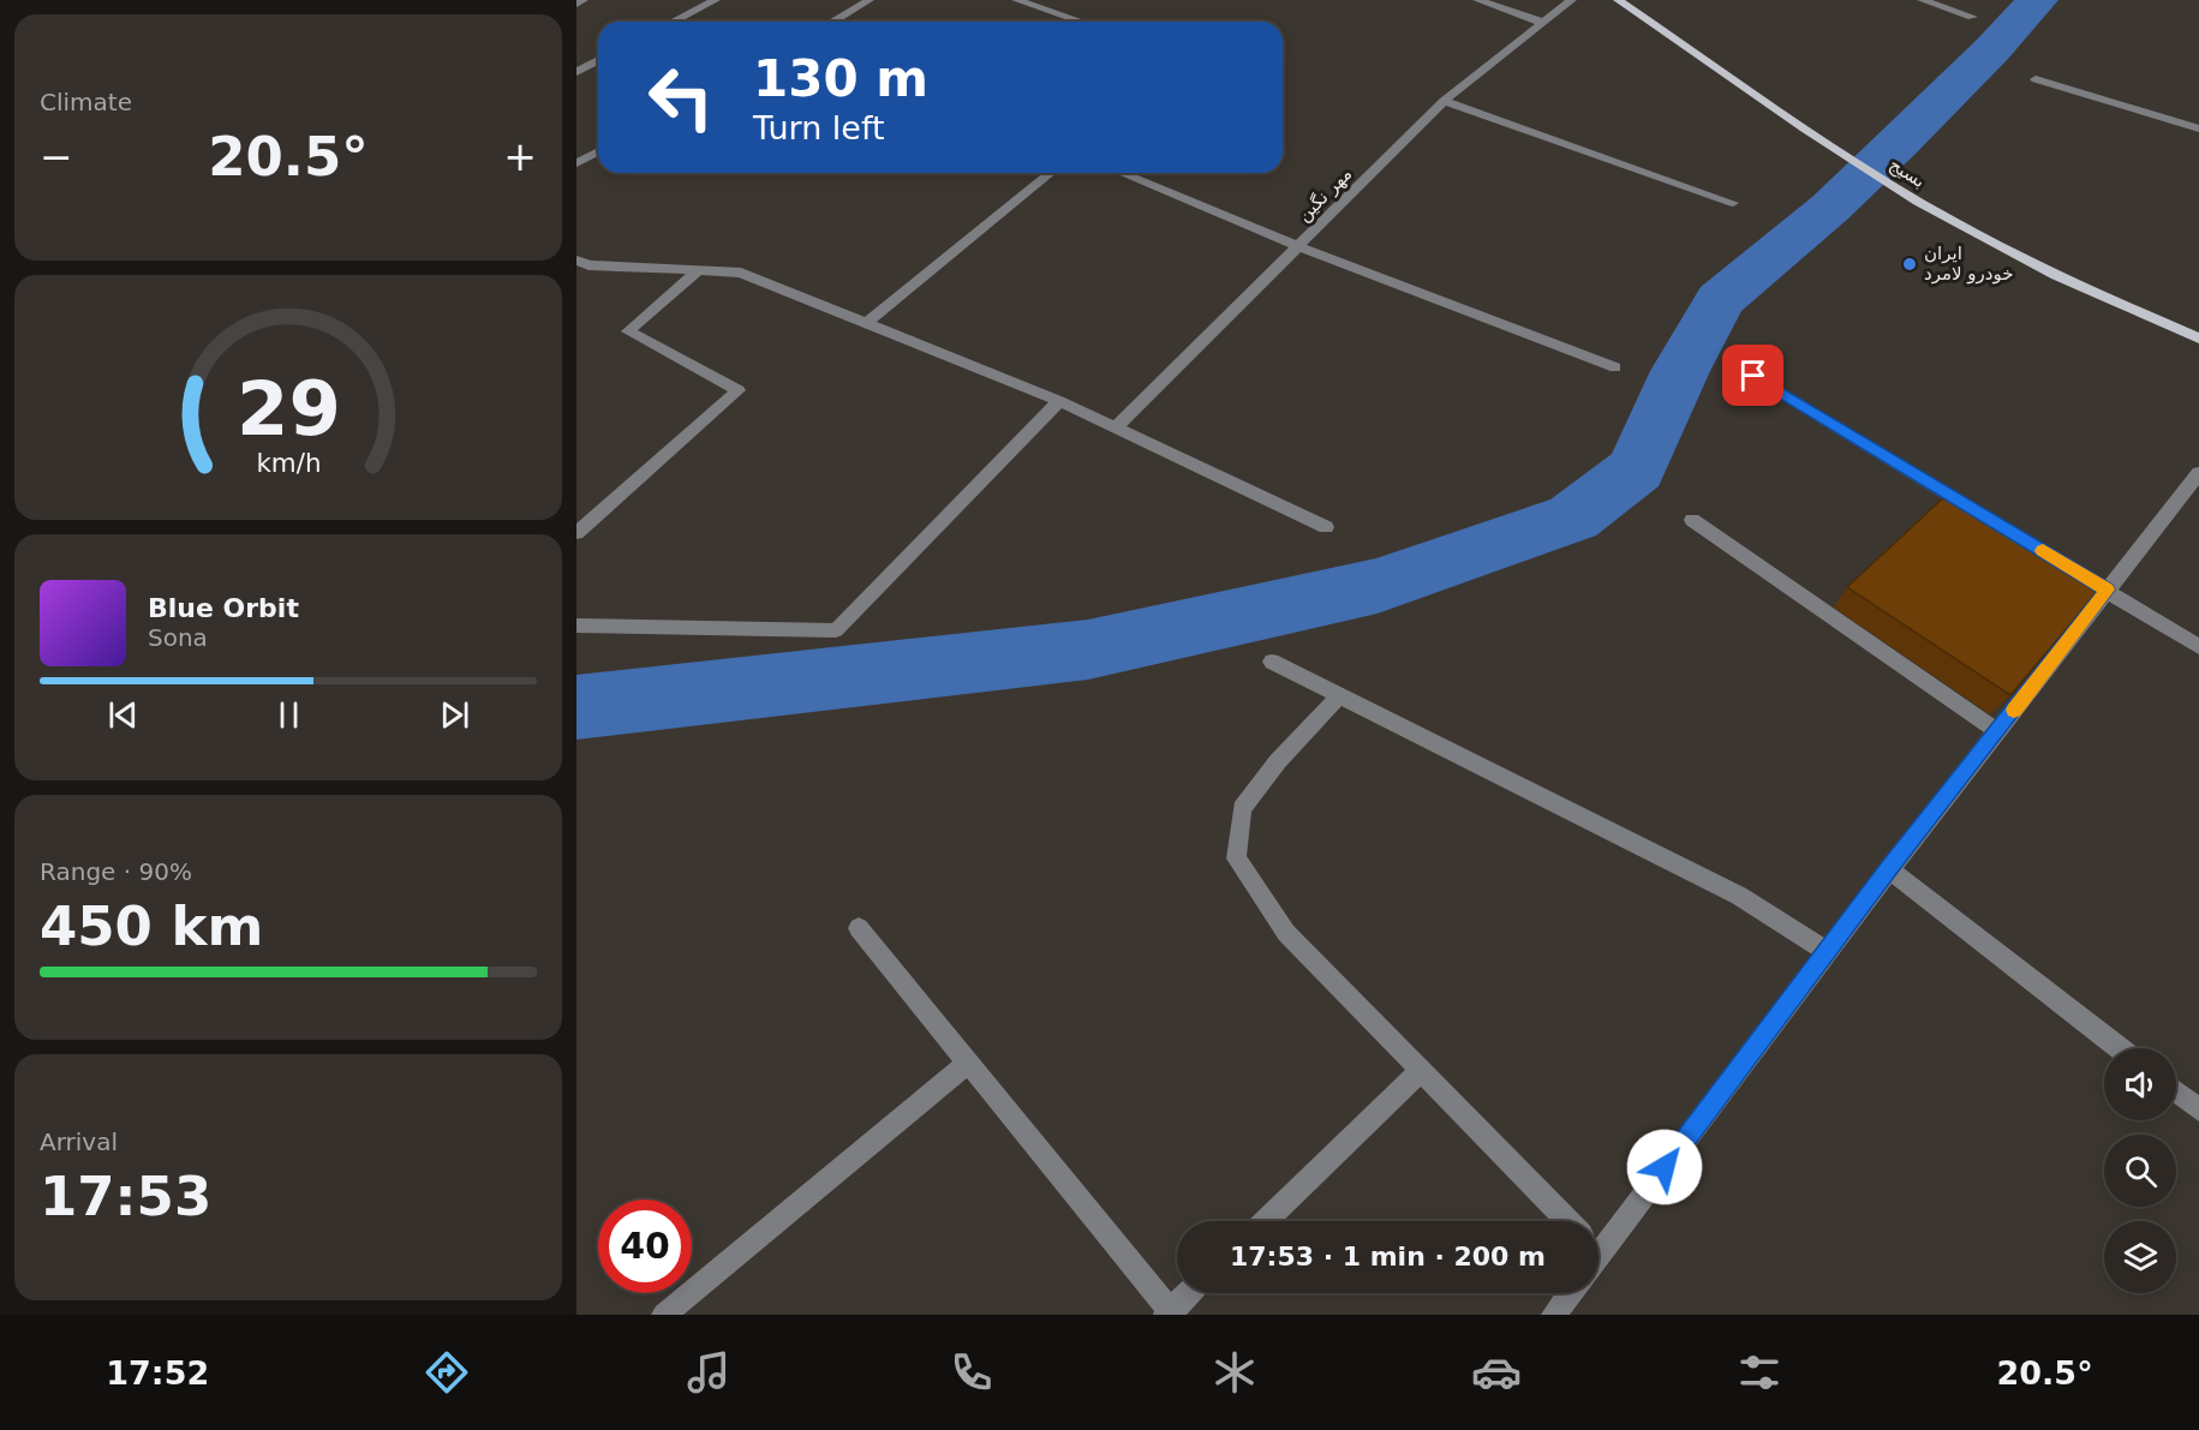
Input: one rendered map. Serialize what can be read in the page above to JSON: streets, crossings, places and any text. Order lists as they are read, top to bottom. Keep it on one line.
{"streets":{"main road":["بسیج"],"street":["مهر نگین"]},"places":["ایران خودرو لامرد"],"page":{"tile":["Climate",["Range · 90%","450 km"],["Arrival","17:53"]],"turn":["130 m","Turn left"],"heat":["−","20.5°","+"],"song":["Blue Orbit","Sona"],"limit":"40","trip":"17:53 · 1 min · 200 m","tabs":["17:52","20.5°"],"gauge":["29","km/h"]}}
